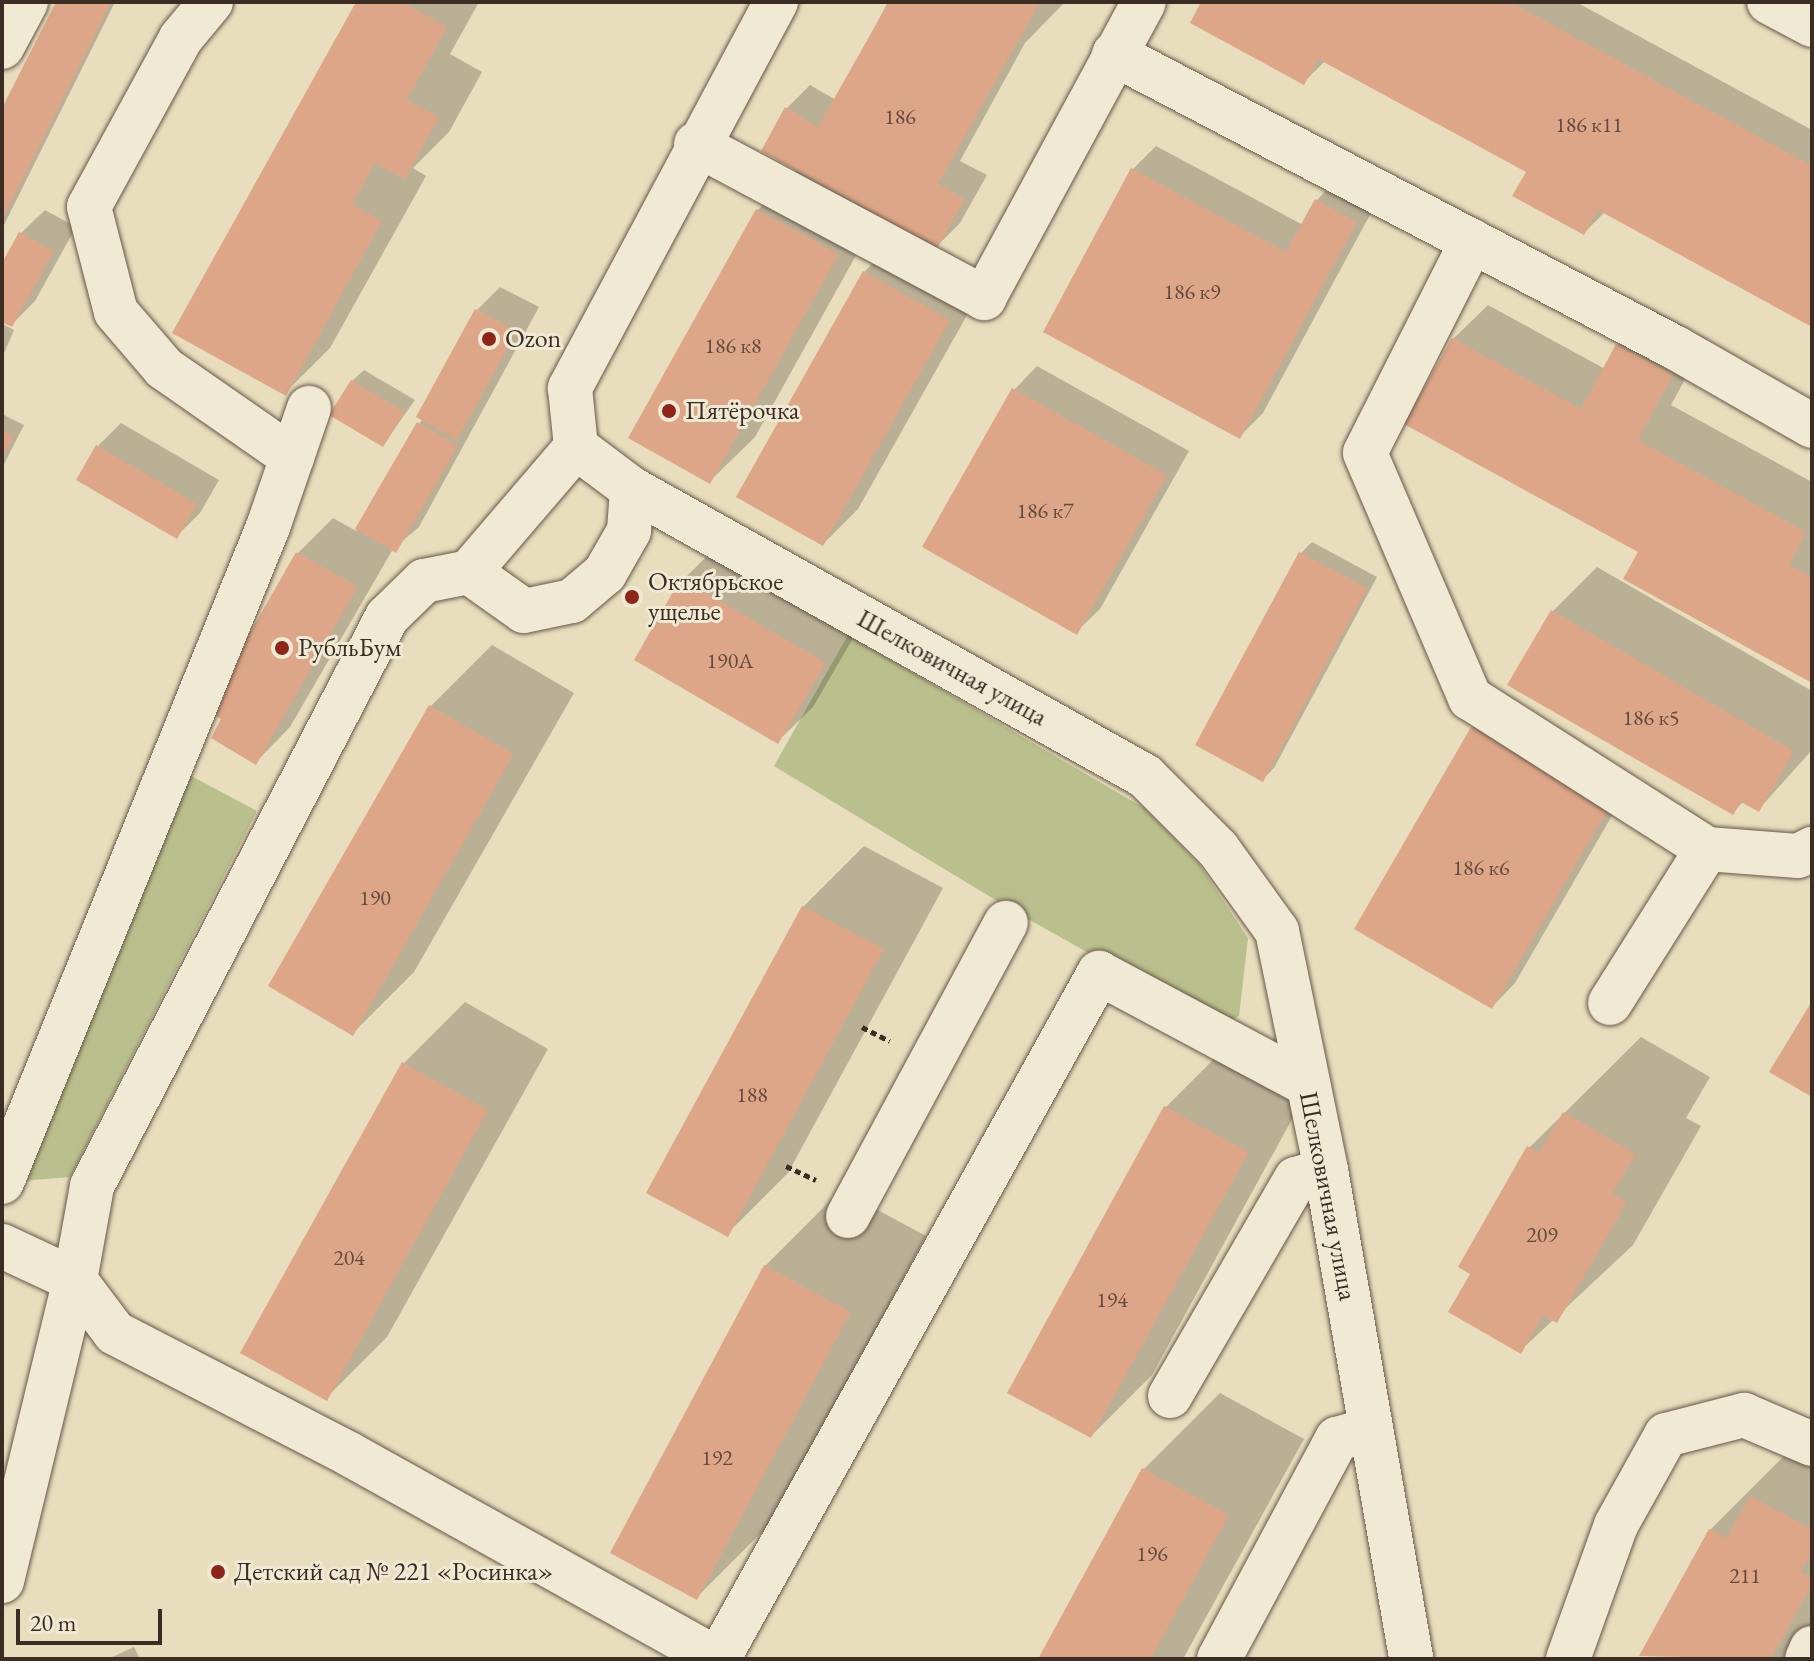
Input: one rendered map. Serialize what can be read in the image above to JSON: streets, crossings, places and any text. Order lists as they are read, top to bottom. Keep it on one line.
{"streets":{"street":["Шелковичная улица"]},"places":["Ozon","Пятёрочка","Октябрьское ущелье","РубльБум","Детский сад № 221 «Росинка»"],"house_numbers":["186","186 к11","186 к9","186 к8","186 к7","190А","186 к5","186 к6","190","188","209","204","194","192","196","211"],"scale_bar":"20 m"}
